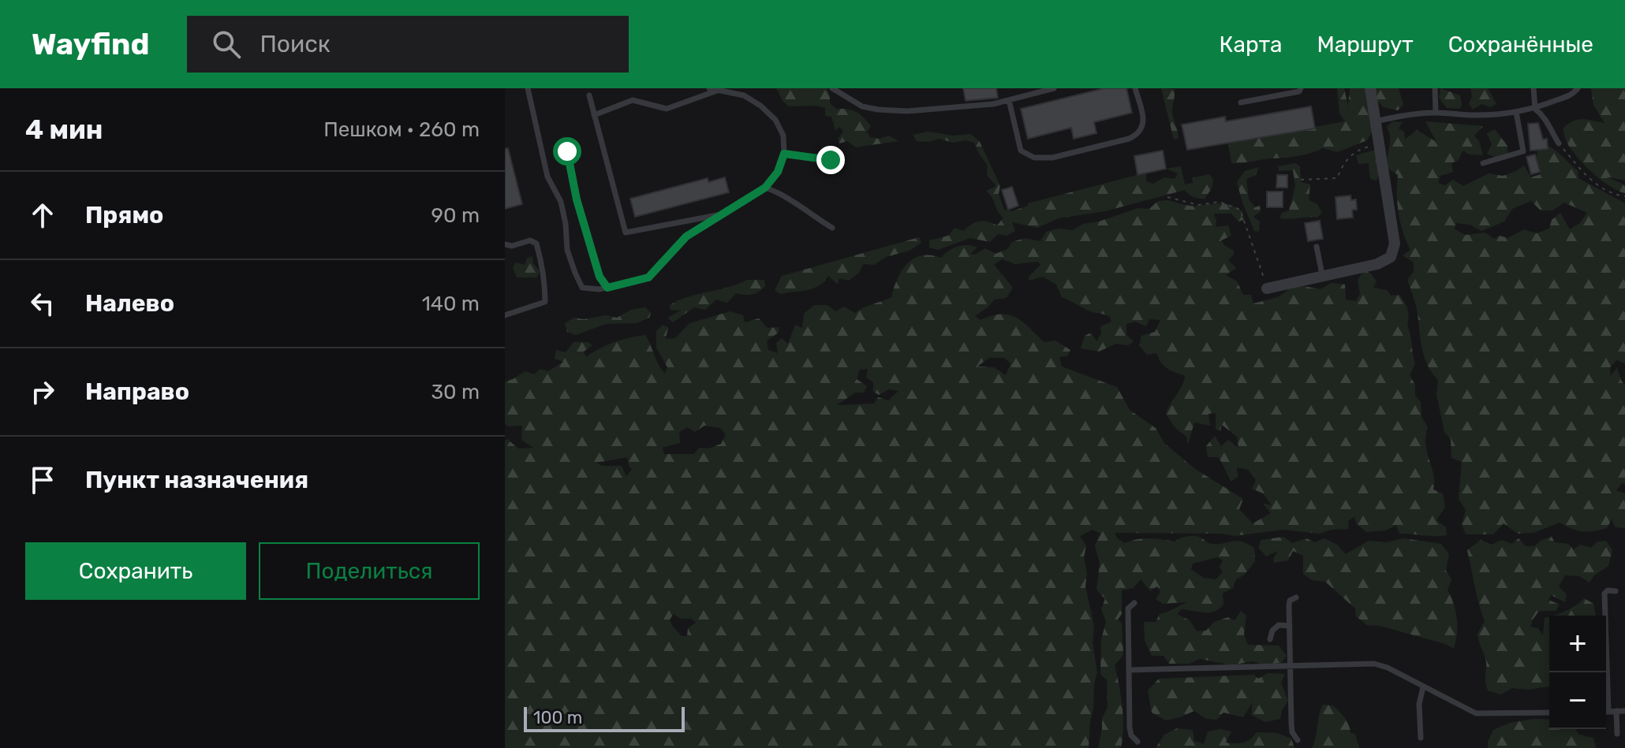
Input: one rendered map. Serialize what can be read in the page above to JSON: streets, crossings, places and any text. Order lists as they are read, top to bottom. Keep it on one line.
{"scale_bar":"100 m","page":{"header":"Wayfind","search":"Поиск","nav":["Карта","Маршрут","Сохранённые"],"heading":["4 мин","Пешком · 260 m"],"list":[["Прямо","90 m"],["Налево","140 m"],["Направо","30 m"],"Пункт назначения"],"buttons":["Сохранить","Поделиться"],"map_buttons":["+","−"],"scale":"100 m"}}
